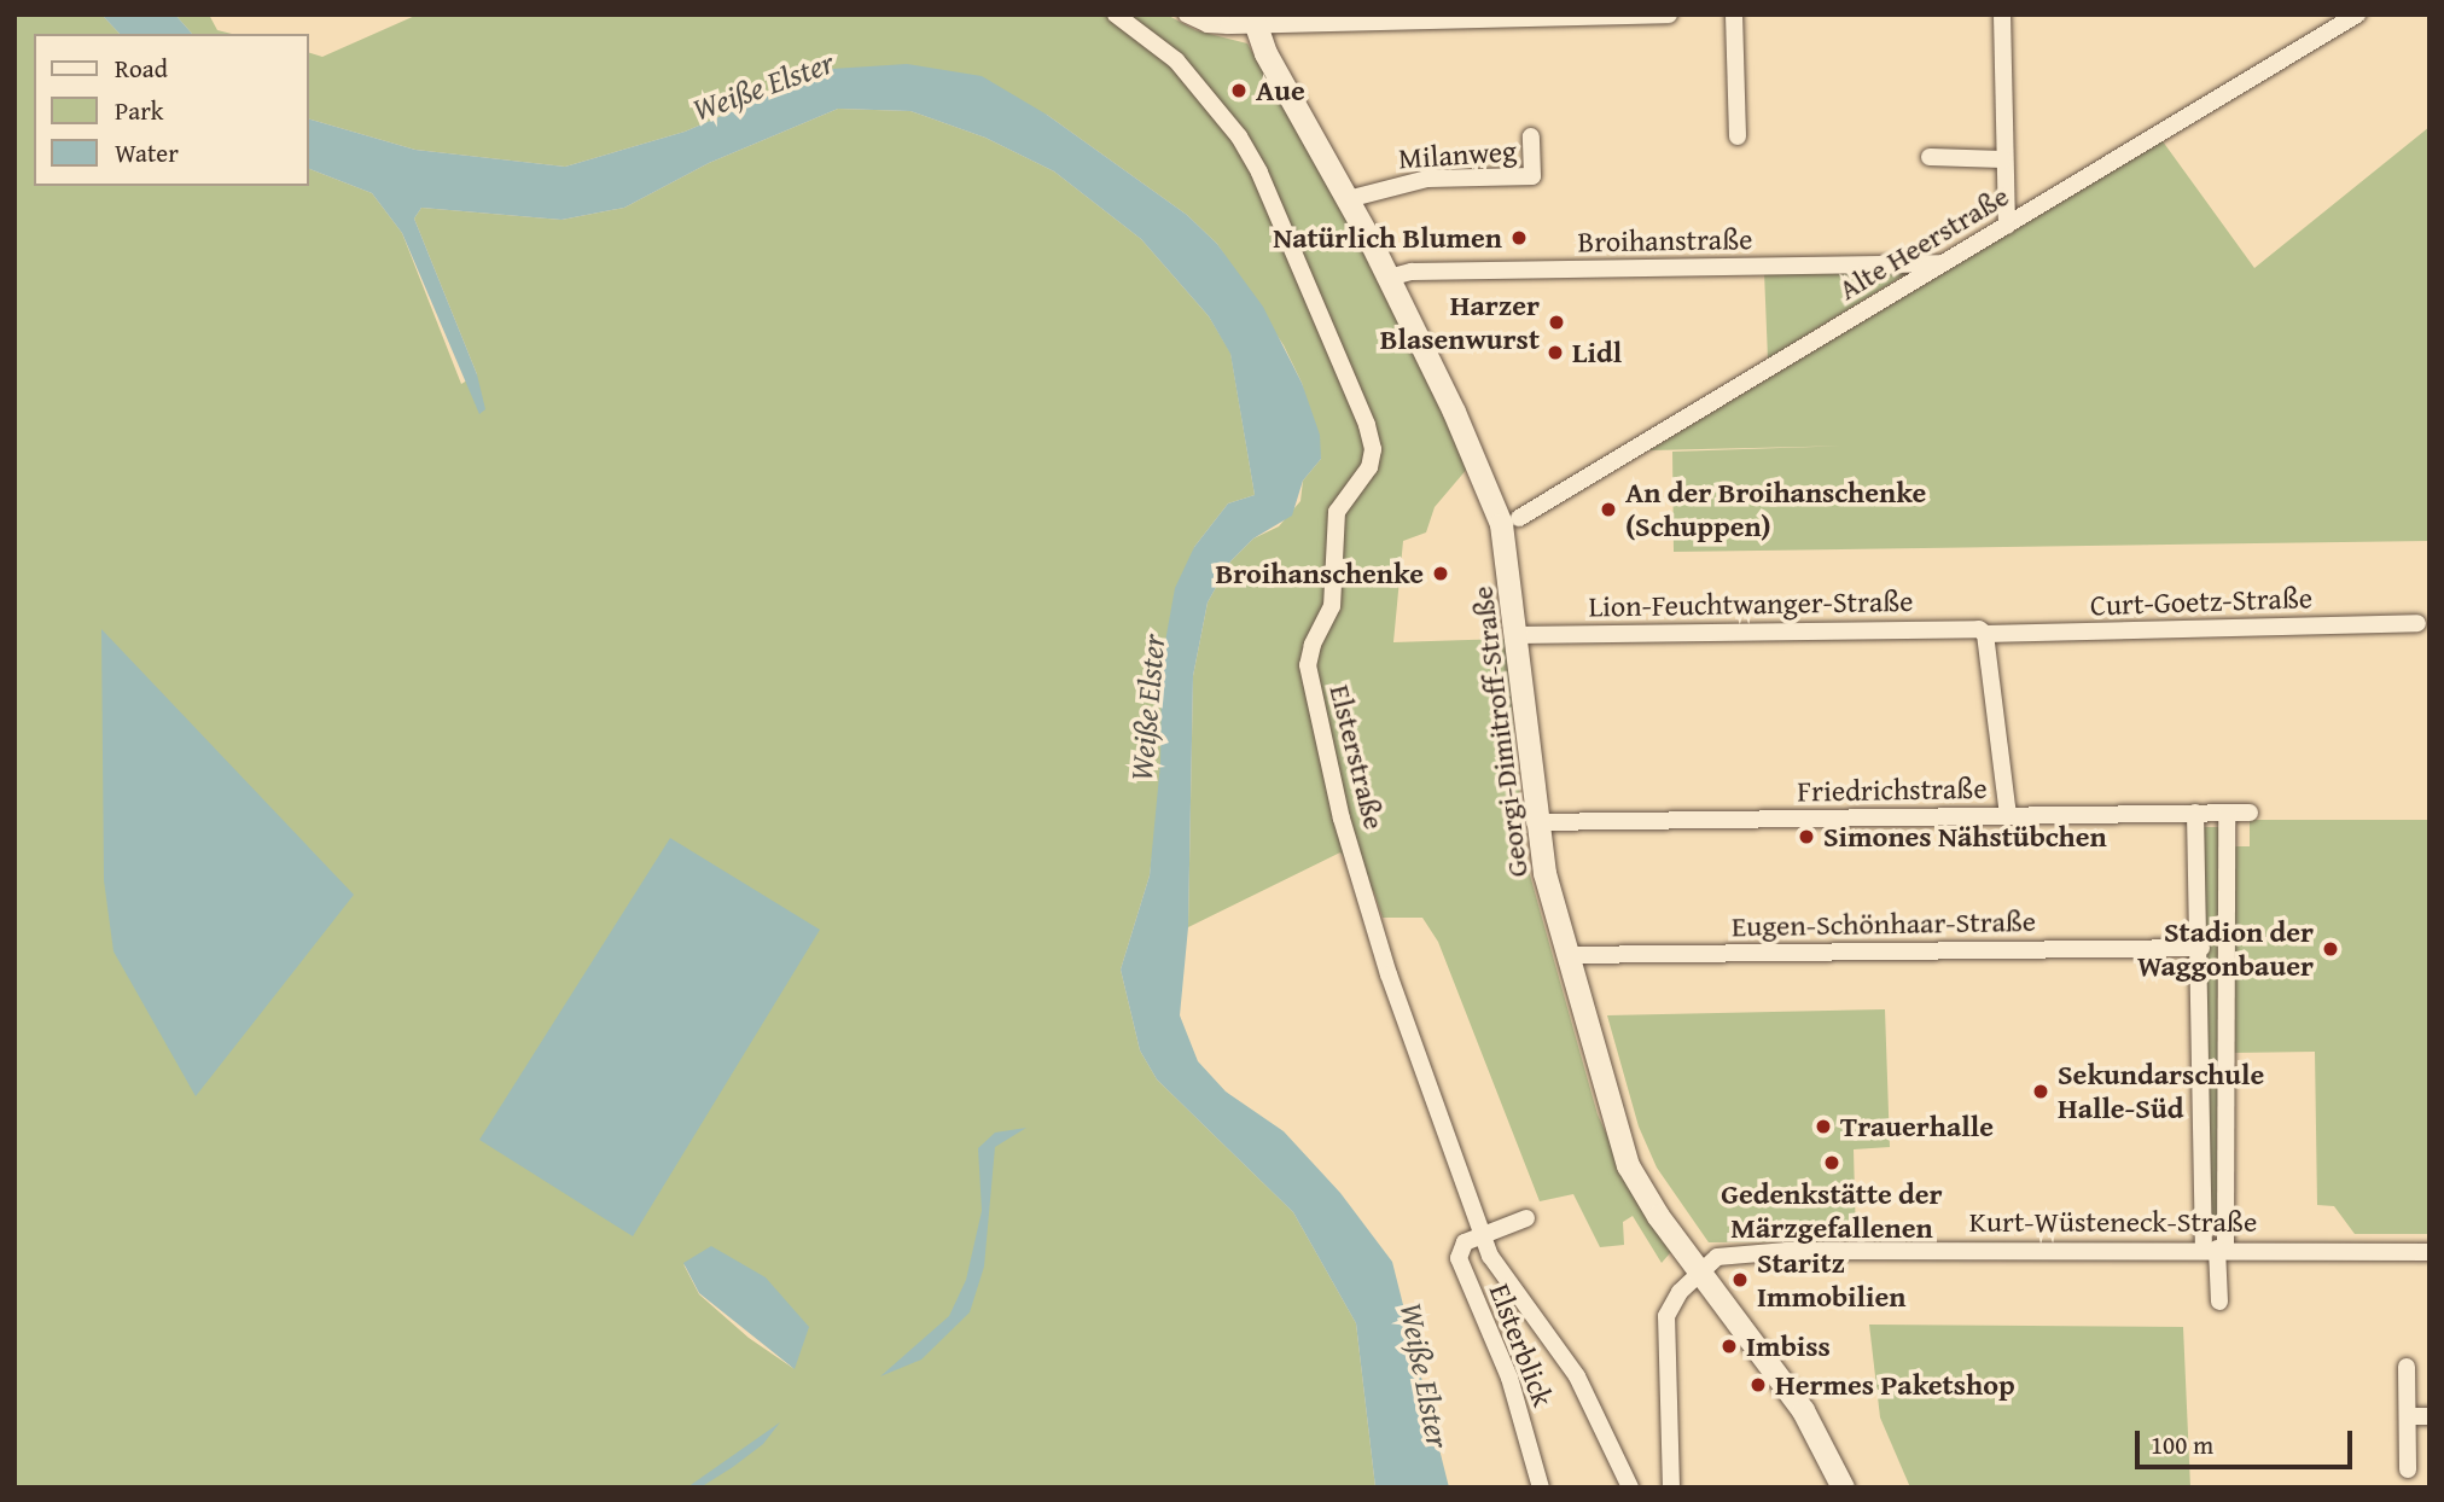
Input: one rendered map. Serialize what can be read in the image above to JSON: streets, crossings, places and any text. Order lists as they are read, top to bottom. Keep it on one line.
{"streets":{"street":["Milanweg","Broihanstraße","Alte Heerstraße","Curt-Goetz-Straße","Lion-Feuchtwanger-Straße","Georgi-Dimitroff-Straße","Elsterstraße","Friedrichstraße","Eugen-Schönhaar-Straße","Kurt-Wüsteneck-Straße","Elsterblick"]},"crossings":[["Milanweg","Georgi-Dimitroff-Straße"],["Broihanstraße","Alte Heerstraße"],["Broihanstraße","Georgi-Dimitroff-Straße"],["Curt-Goetz-Straße","Lion-Feuchtwanger-Straße"],["Lion-Feuchtwanger-Straße","Georgi-Dimitroff-Straße"],["Georgi-Dimitroff-Straße","Friedrichstraße"],["Georgi-Dimitroff-Straße","Eugen-Schönhaar-Straße"],["Georgi-Dimitroff-Straße","Kurt-Wüsteneck-Straße"],["Elsterstraße","Elsterblick"]],"water":["Weiße Elster"],"places":["Aue","Natürlich Blumen","Harzer Blasenwurst","Lidl","An der Broihanschenke (Schuppen)","Broihanschenke","Simones Nähstübchen","Stadion der Waggonbauer","Sekundarschule Halle-Süd","Trauerhalle","Gedenkstätte der Märzgefallenen","Staritz Immobilien","Imbiss","Hermes Paketshop"],"legend":["Road","Park","Water"],"scale_bar":"100 m"}
